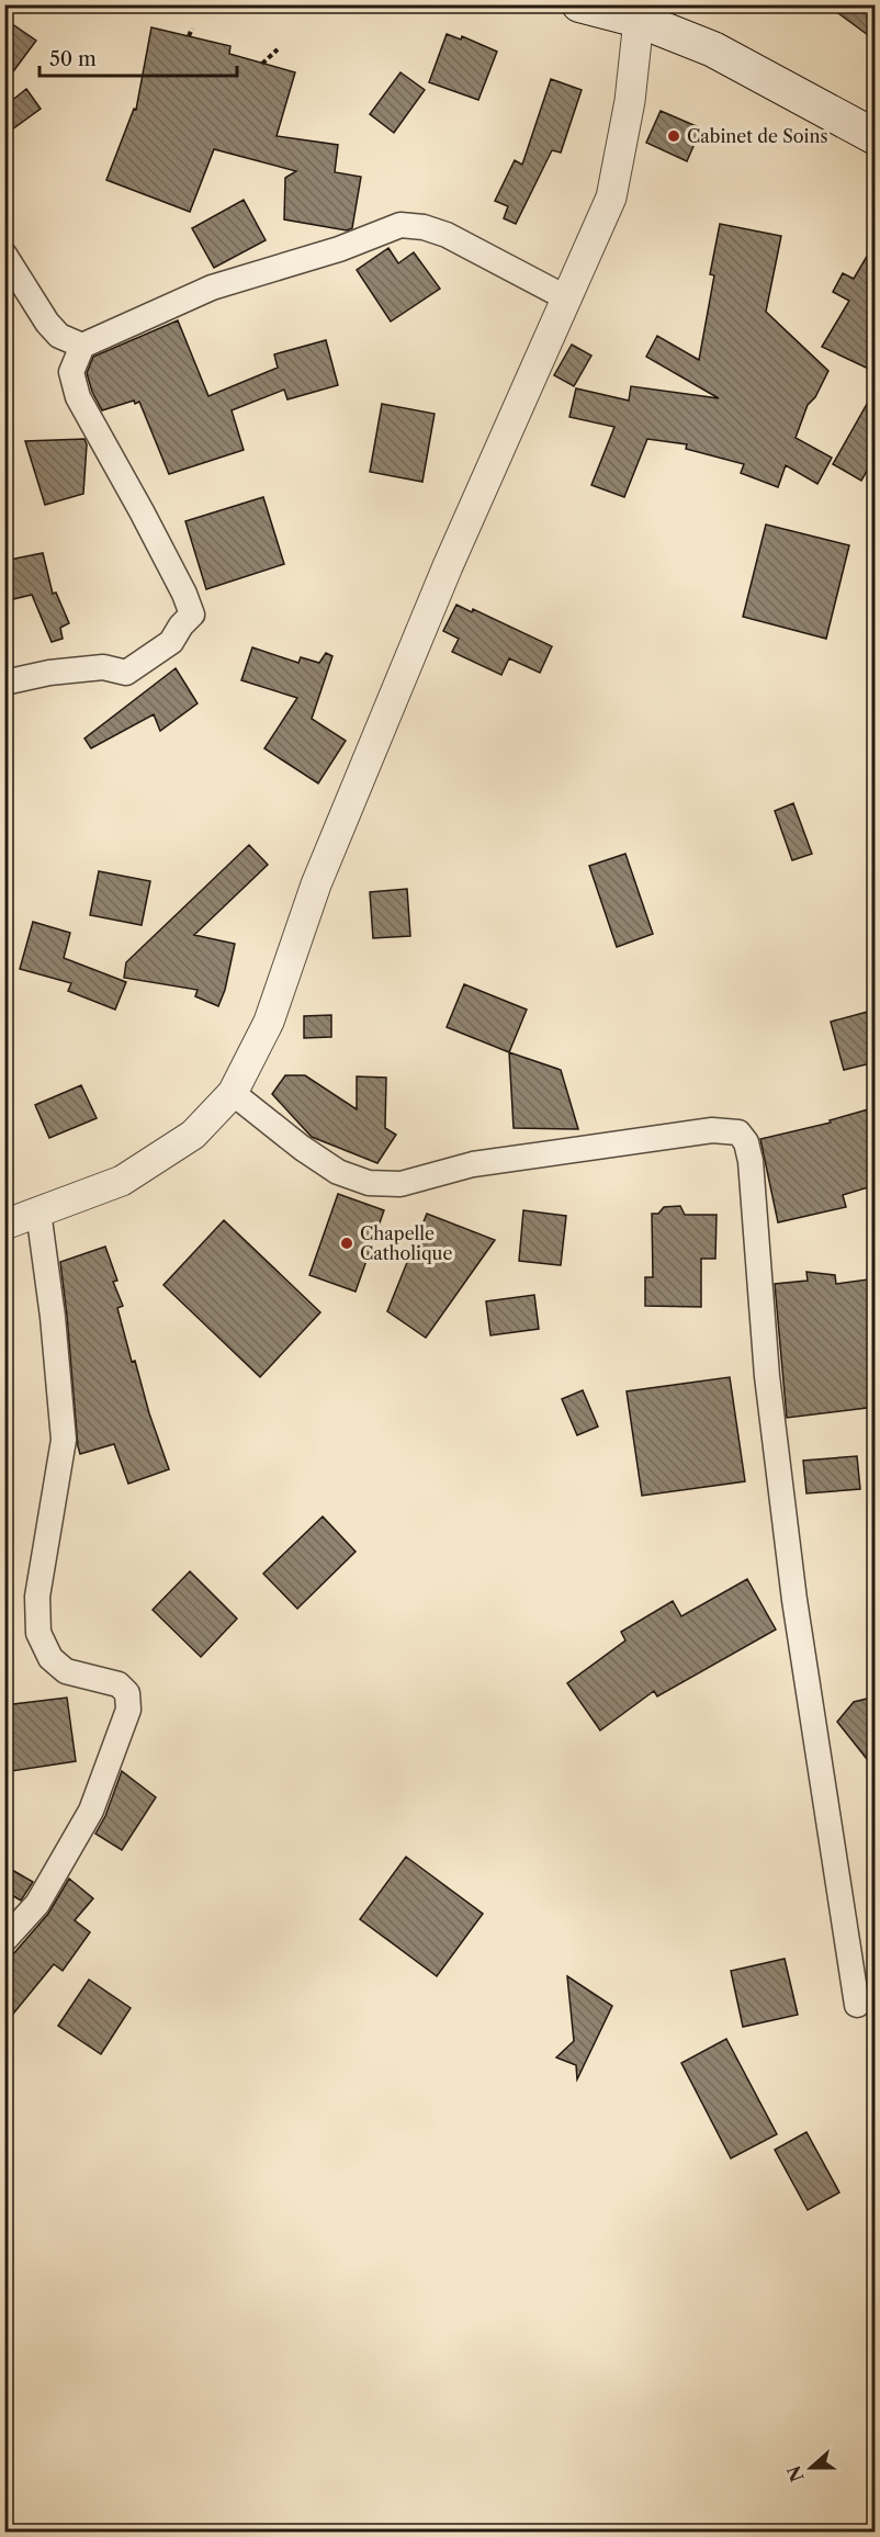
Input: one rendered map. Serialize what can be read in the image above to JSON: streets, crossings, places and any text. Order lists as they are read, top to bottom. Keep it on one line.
{"places":["Cabinet de Soins","Chapelle Catholique"],"scale_bar":"50 m","north":"left"}
